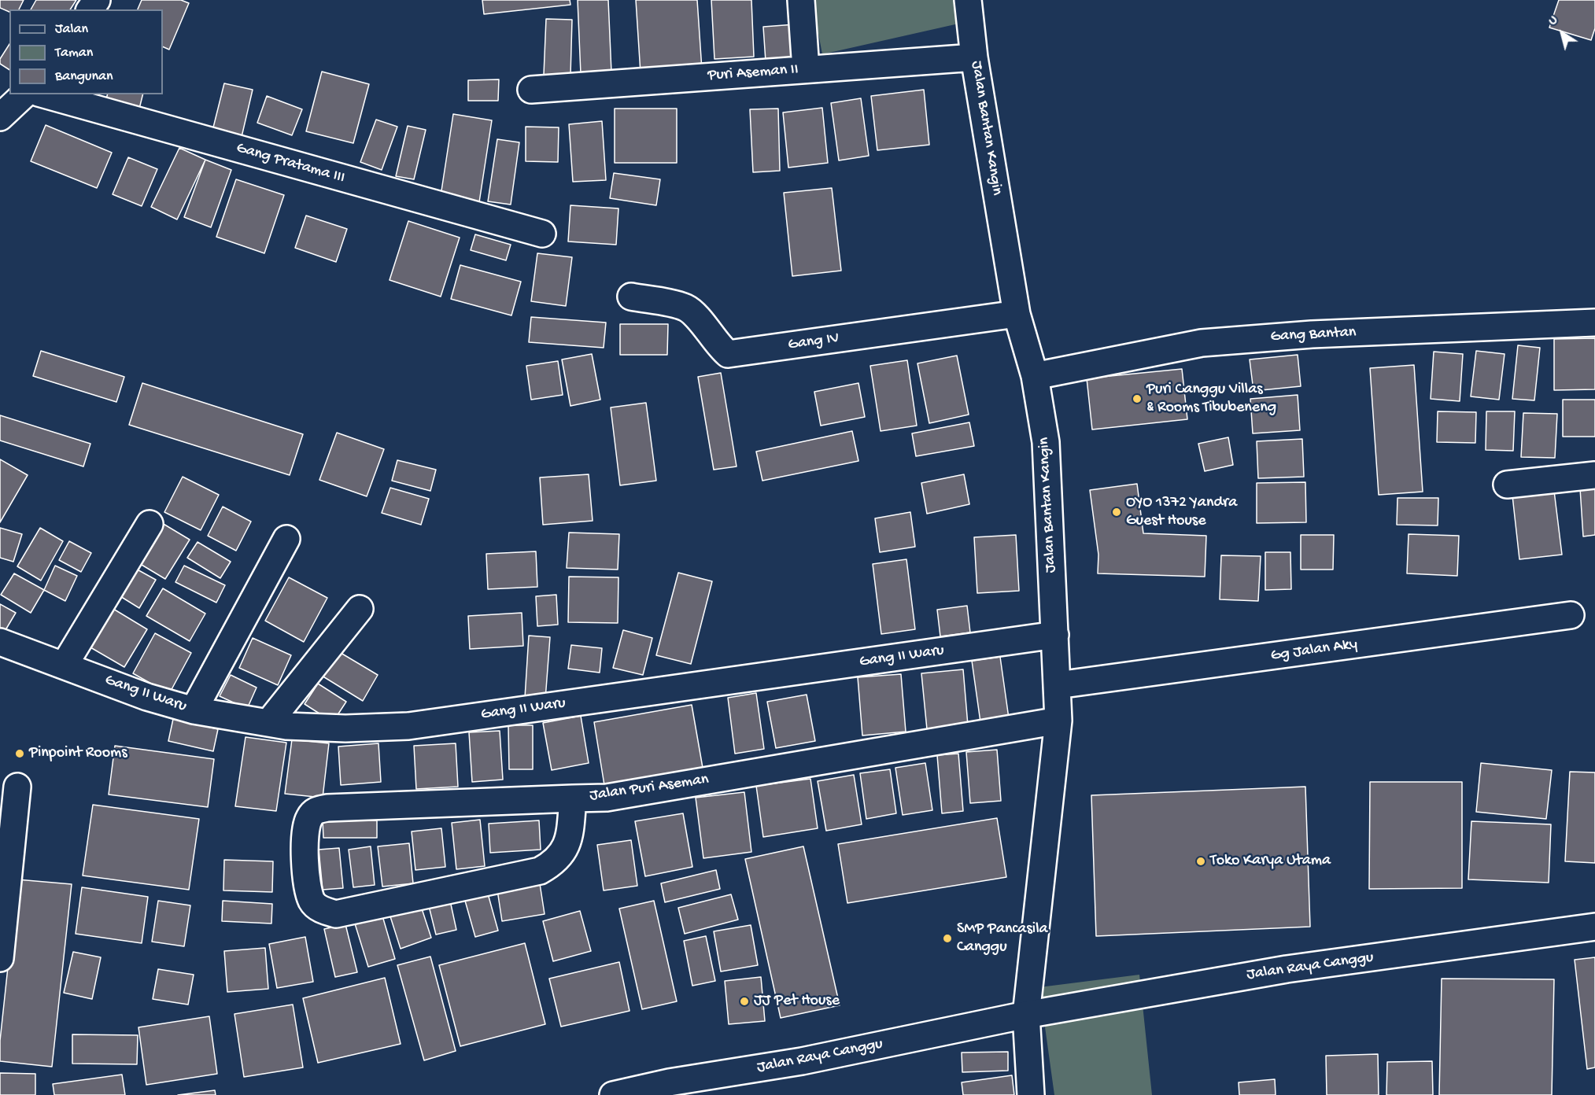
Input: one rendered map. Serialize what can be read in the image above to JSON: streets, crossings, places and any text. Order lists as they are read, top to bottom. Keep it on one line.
{"streets":{"street":["Puri Aseman II","Jalan Bantan Kangin","Gang Pratama III","Gang Bantan","Gang IV","Gg Jalan Aky","Gang II Waru","Jalan Puri Aseman","Jalan Raya Canggu"]},"crossings":[["Puri Aseman II","Jalan Bantan Kangin"],["Jalan Bantan Kangin","Gang Bantan"],["Jalan Bantan Kangin","Gang IV"],["Jalan Bantan Kangin","Gg Jalan Aky"],["Jalan Bantan Kangin","Gang II Waru"],["Jalan Bantan Kangin","Jalan Puri Aseman"],["Jalan Bantan Kangin","Jalan Raya Canggu"]],"places":["Puri Canggu Villas & Rooms Tibubeneng","OYO 1372 Yandra Guest House","Pinpoint Rooms","Toko Karya Utama","SMP Pancasila Canggu","JJ Pet House"],"legend":["Jalan","Taman","Bangunan"],"north":"top left"}
